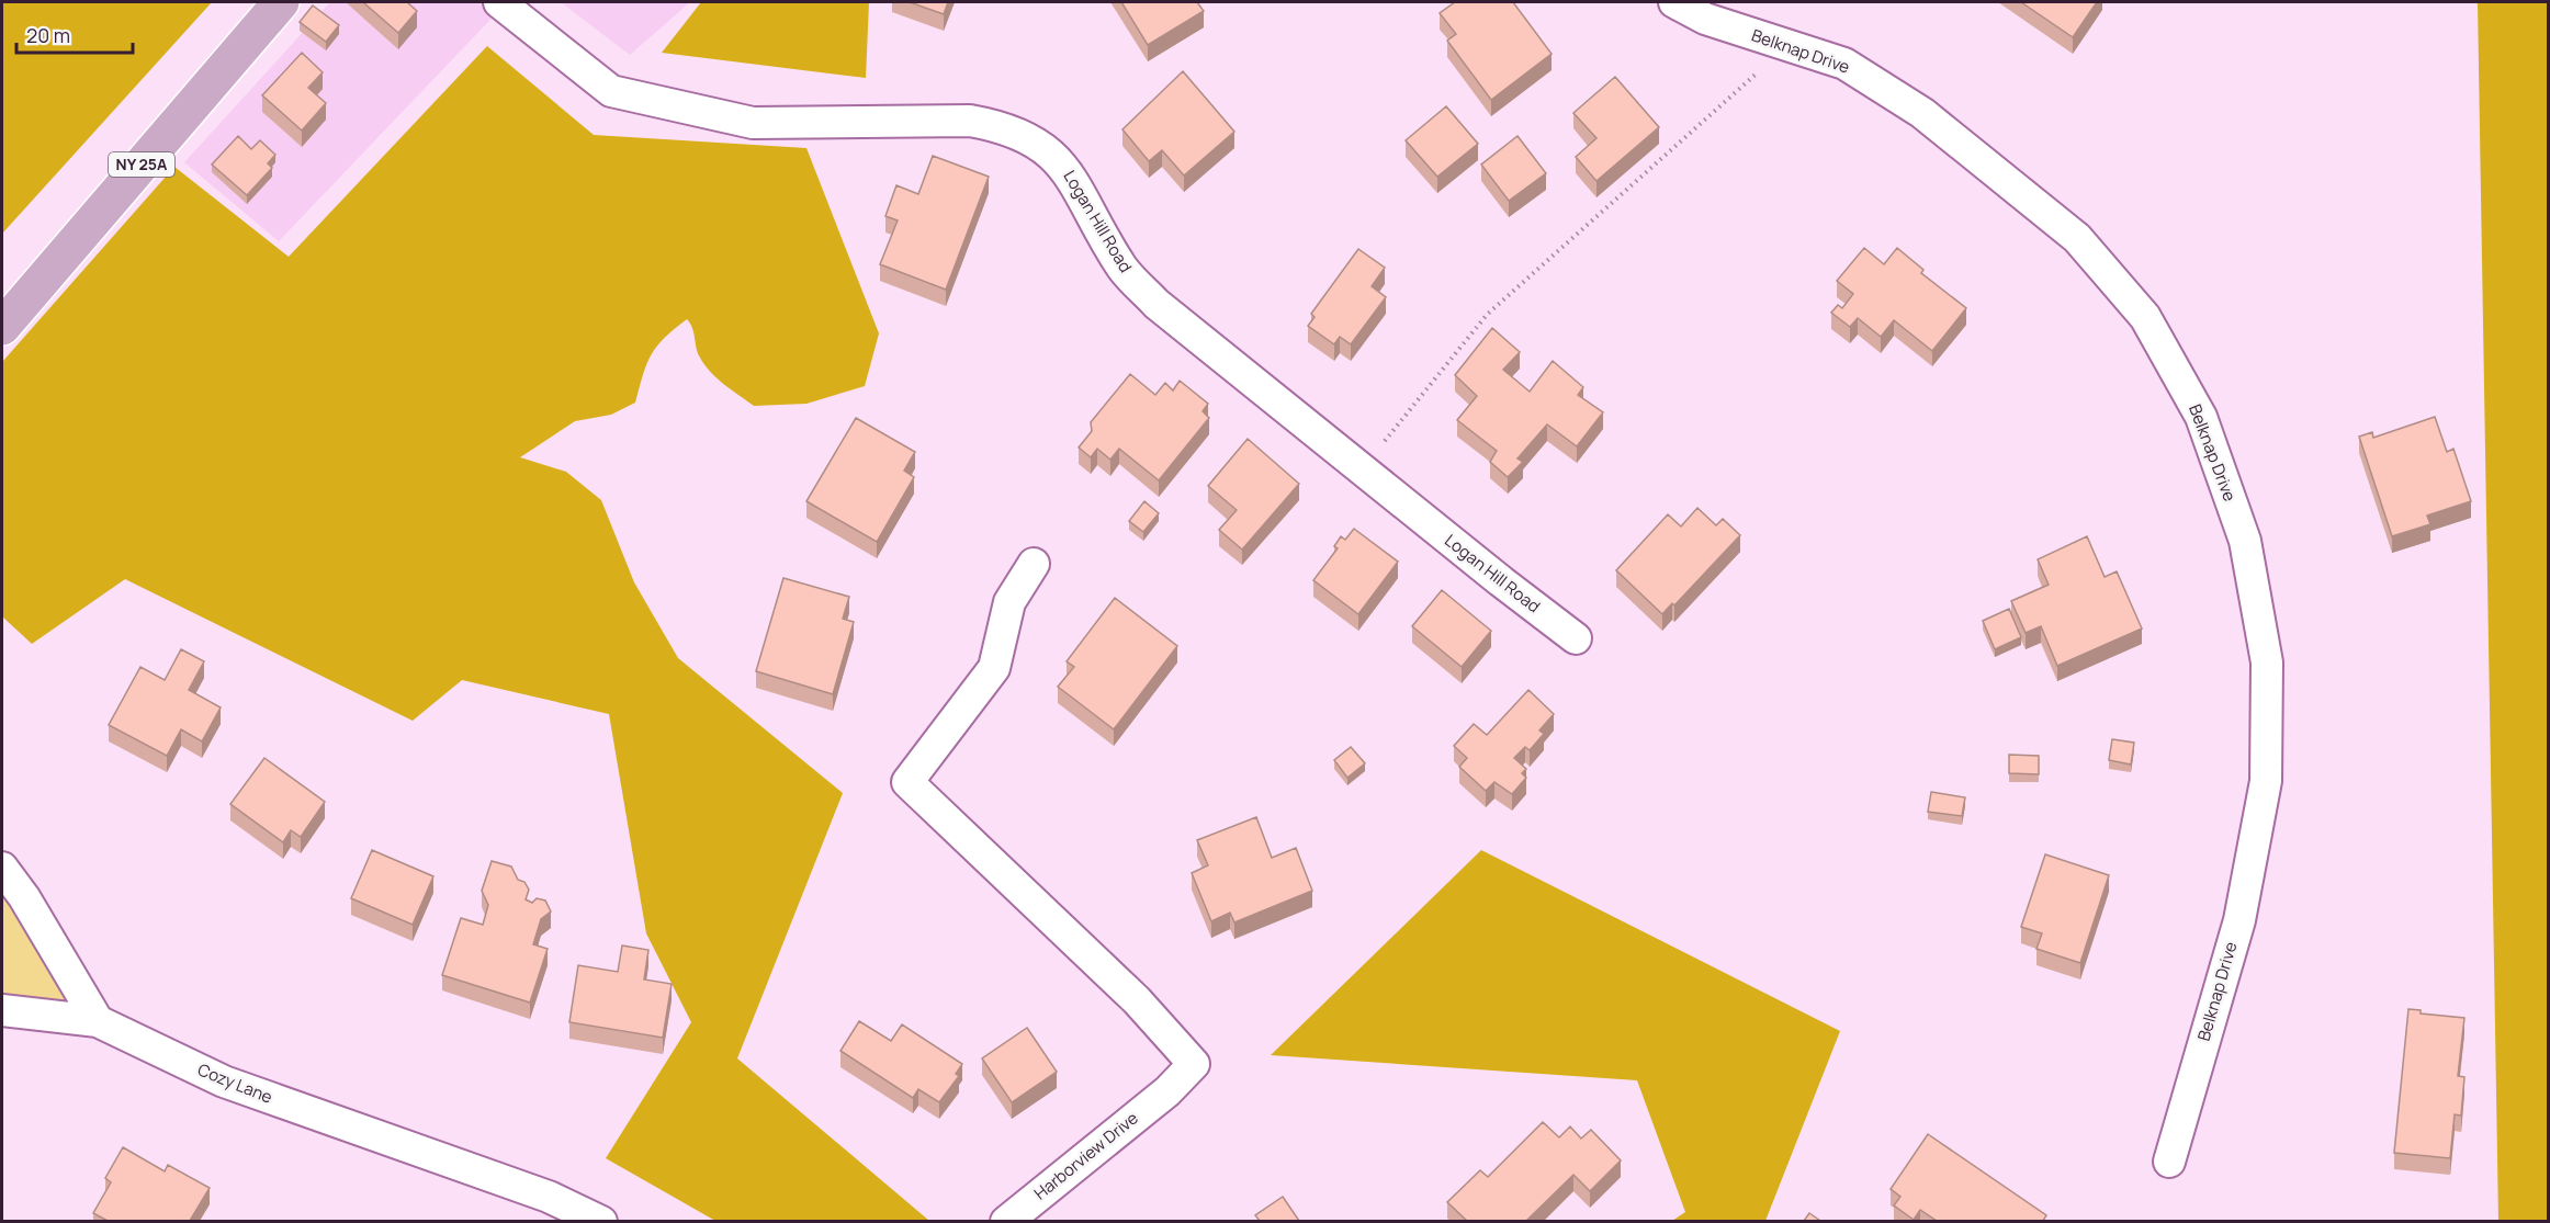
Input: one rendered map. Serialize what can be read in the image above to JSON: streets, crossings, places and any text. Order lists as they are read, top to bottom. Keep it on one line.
{"streets":{"main road":["NY 25A"],"street":["Belknap Drive","Logan Hill Road","Cozy Lane","Harborview Drive"]},"scale_bar":"20 m"}
